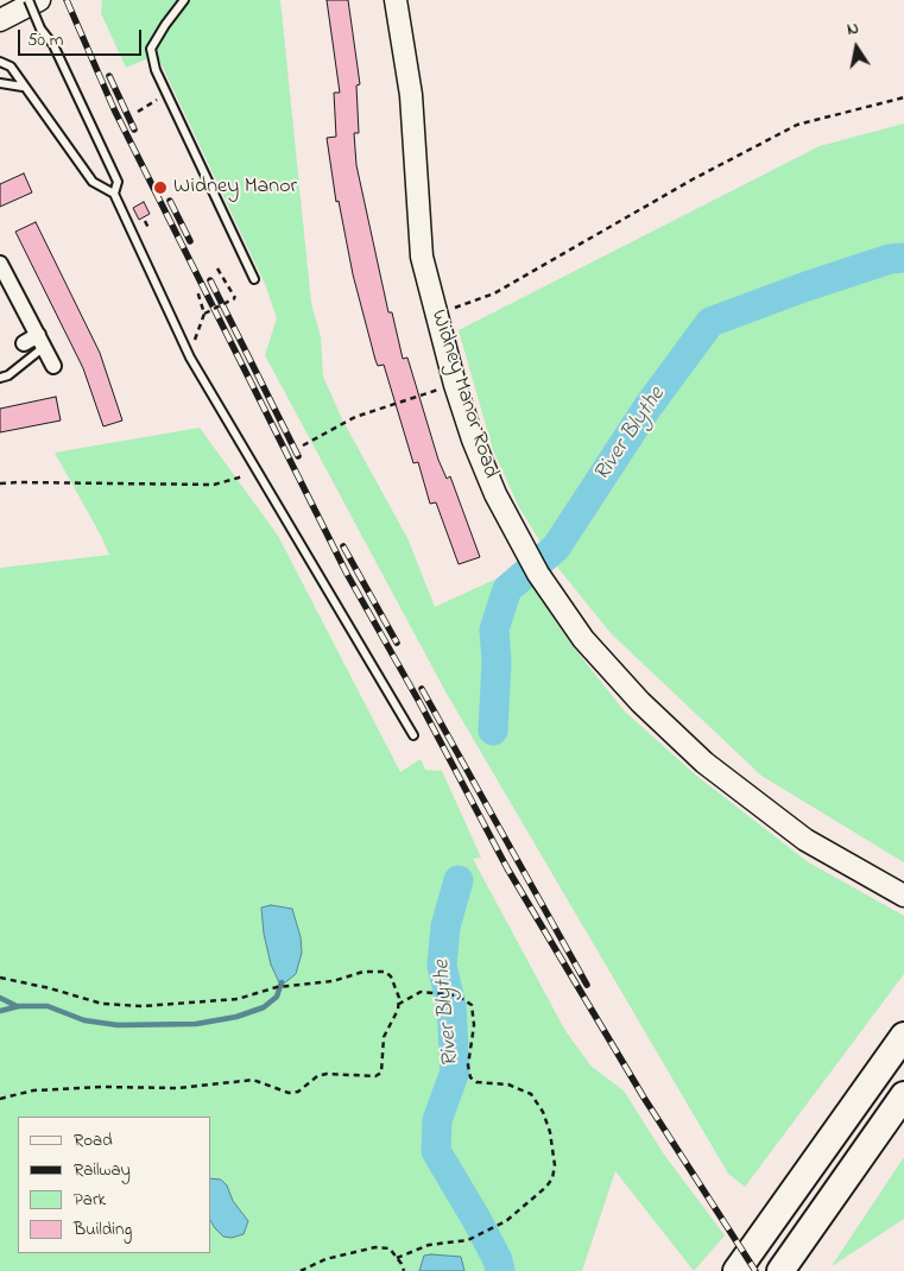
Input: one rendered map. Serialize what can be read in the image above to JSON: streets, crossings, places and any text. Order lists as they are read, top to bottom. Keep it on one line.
{"streets":{"street":["Widney Manor Road"]},"water":["River Blythe"],"places":["Widney Manor"],"legend":["Road","Railway","Park","Building"],"scale_bar":"50 m","north":"top"}
